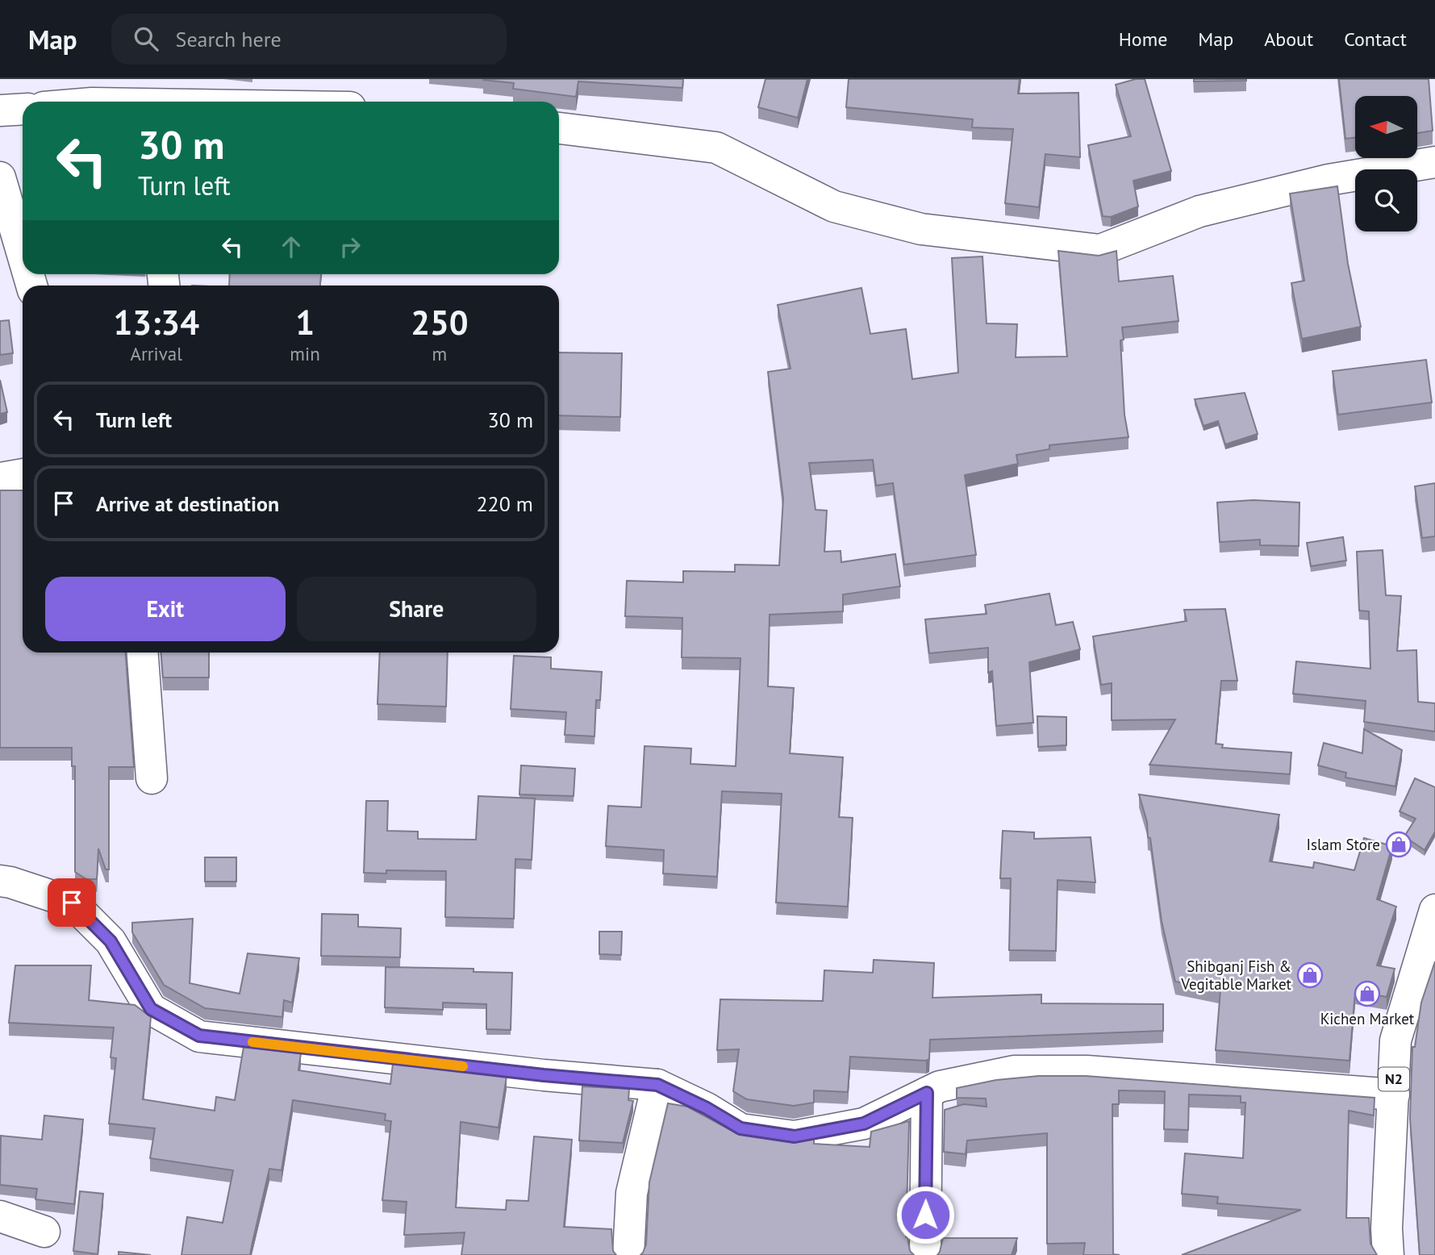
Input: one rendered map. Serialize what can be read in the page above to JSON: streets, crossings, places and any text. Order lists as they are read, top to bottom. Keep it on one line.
{"streets":{"main road":["N2"]},"places":{"shop":["Islam Store","Shibganj Fish & Vegitable Market","Kichen Market"]},"north":"left","page":{"header":"Map","search":"Search here","nav":["Home","Map","About","Contact"],"turn":["30 m","Turn left"],"eta":["13:34","Arrival","1","min","250","m"],"list":[{"name":"Turn left","value":"30 m"},{"name":"Arrive at destination","value":"220 m"}],"buttons":["Exit","Share"]}}
